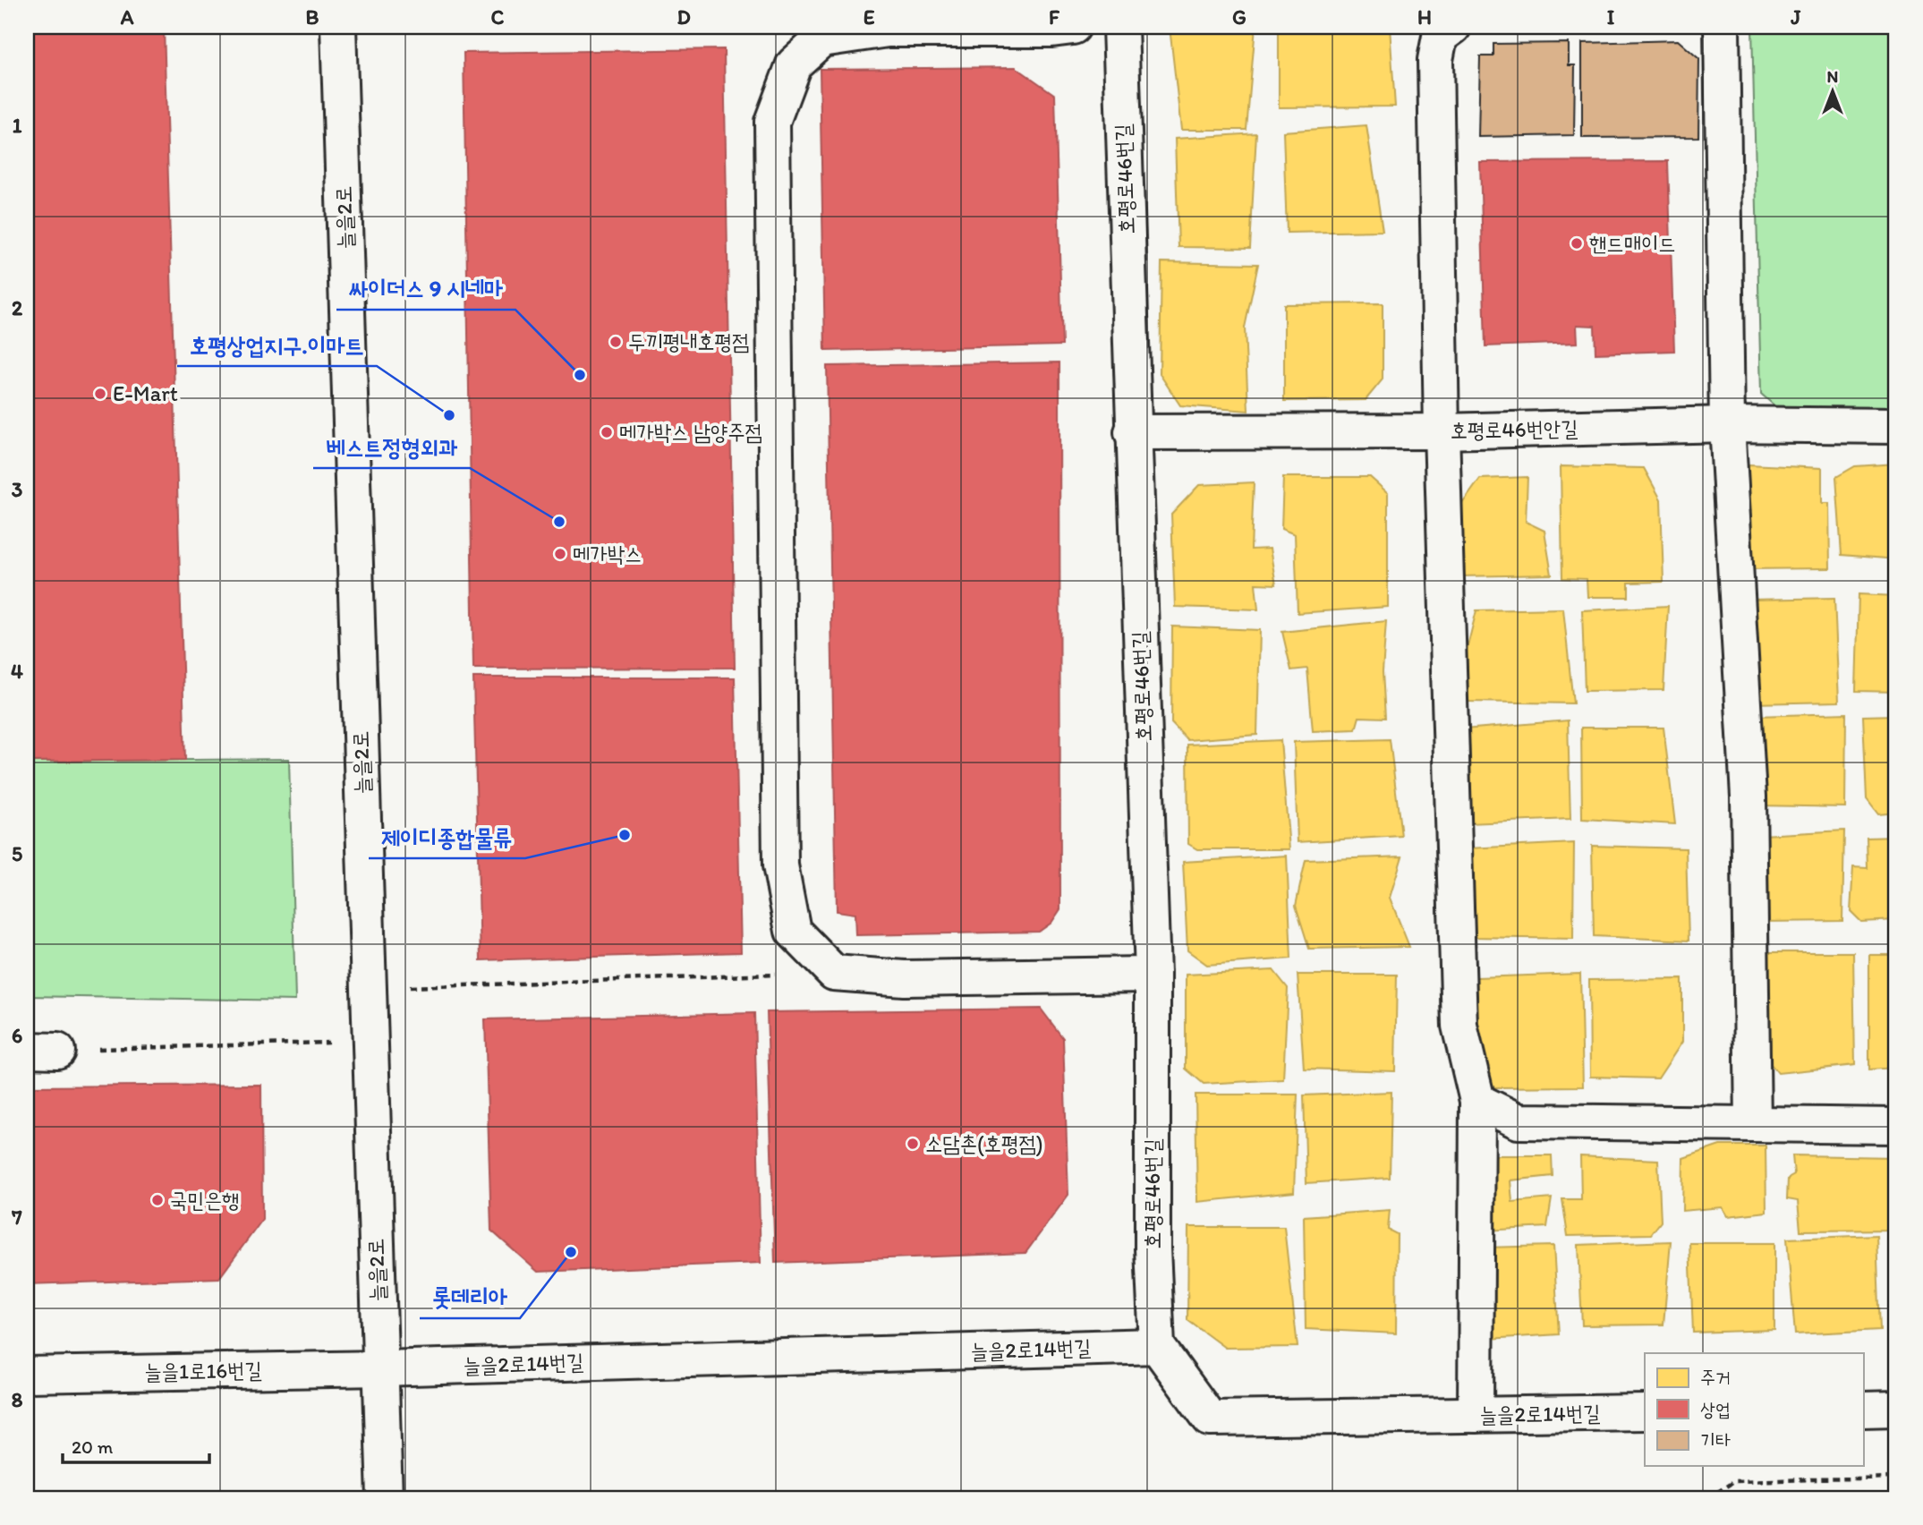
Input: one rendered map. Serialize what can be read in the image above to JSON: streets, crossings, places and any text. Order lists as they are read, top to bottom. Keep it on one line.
{"streets":{"street":["호평로46번길","늘을2로","호평로46번안길","늘을2로14번길","늘을1로16번길"]},"crossings":[["호평로46번길","호평로46번안길"],["호평로46번길","늘을2로14번길"],["늘을2로","늘을2로14번길"],["늘을2로","늘을1로16번길"],["늘을2로14번길","늘을1로16번길"]],"places":["핸드매이드","두끼평내호평점","싸이더스 9 시네마","E-Mart","호평상업지구.이마트","메가박스 남양주점","베스트정형외과","메가박스","제이디종합물류","소담촌(호평점)","국민은행","롯데리아"],"legend":["주거","상업","기타"],"scale_bar":"20 m","north":"top","grid":{"columns":["A","B","C","D","E","F","G","H","I","J"],"rows":["1","2","3","4","5","6","7","8"]}}
